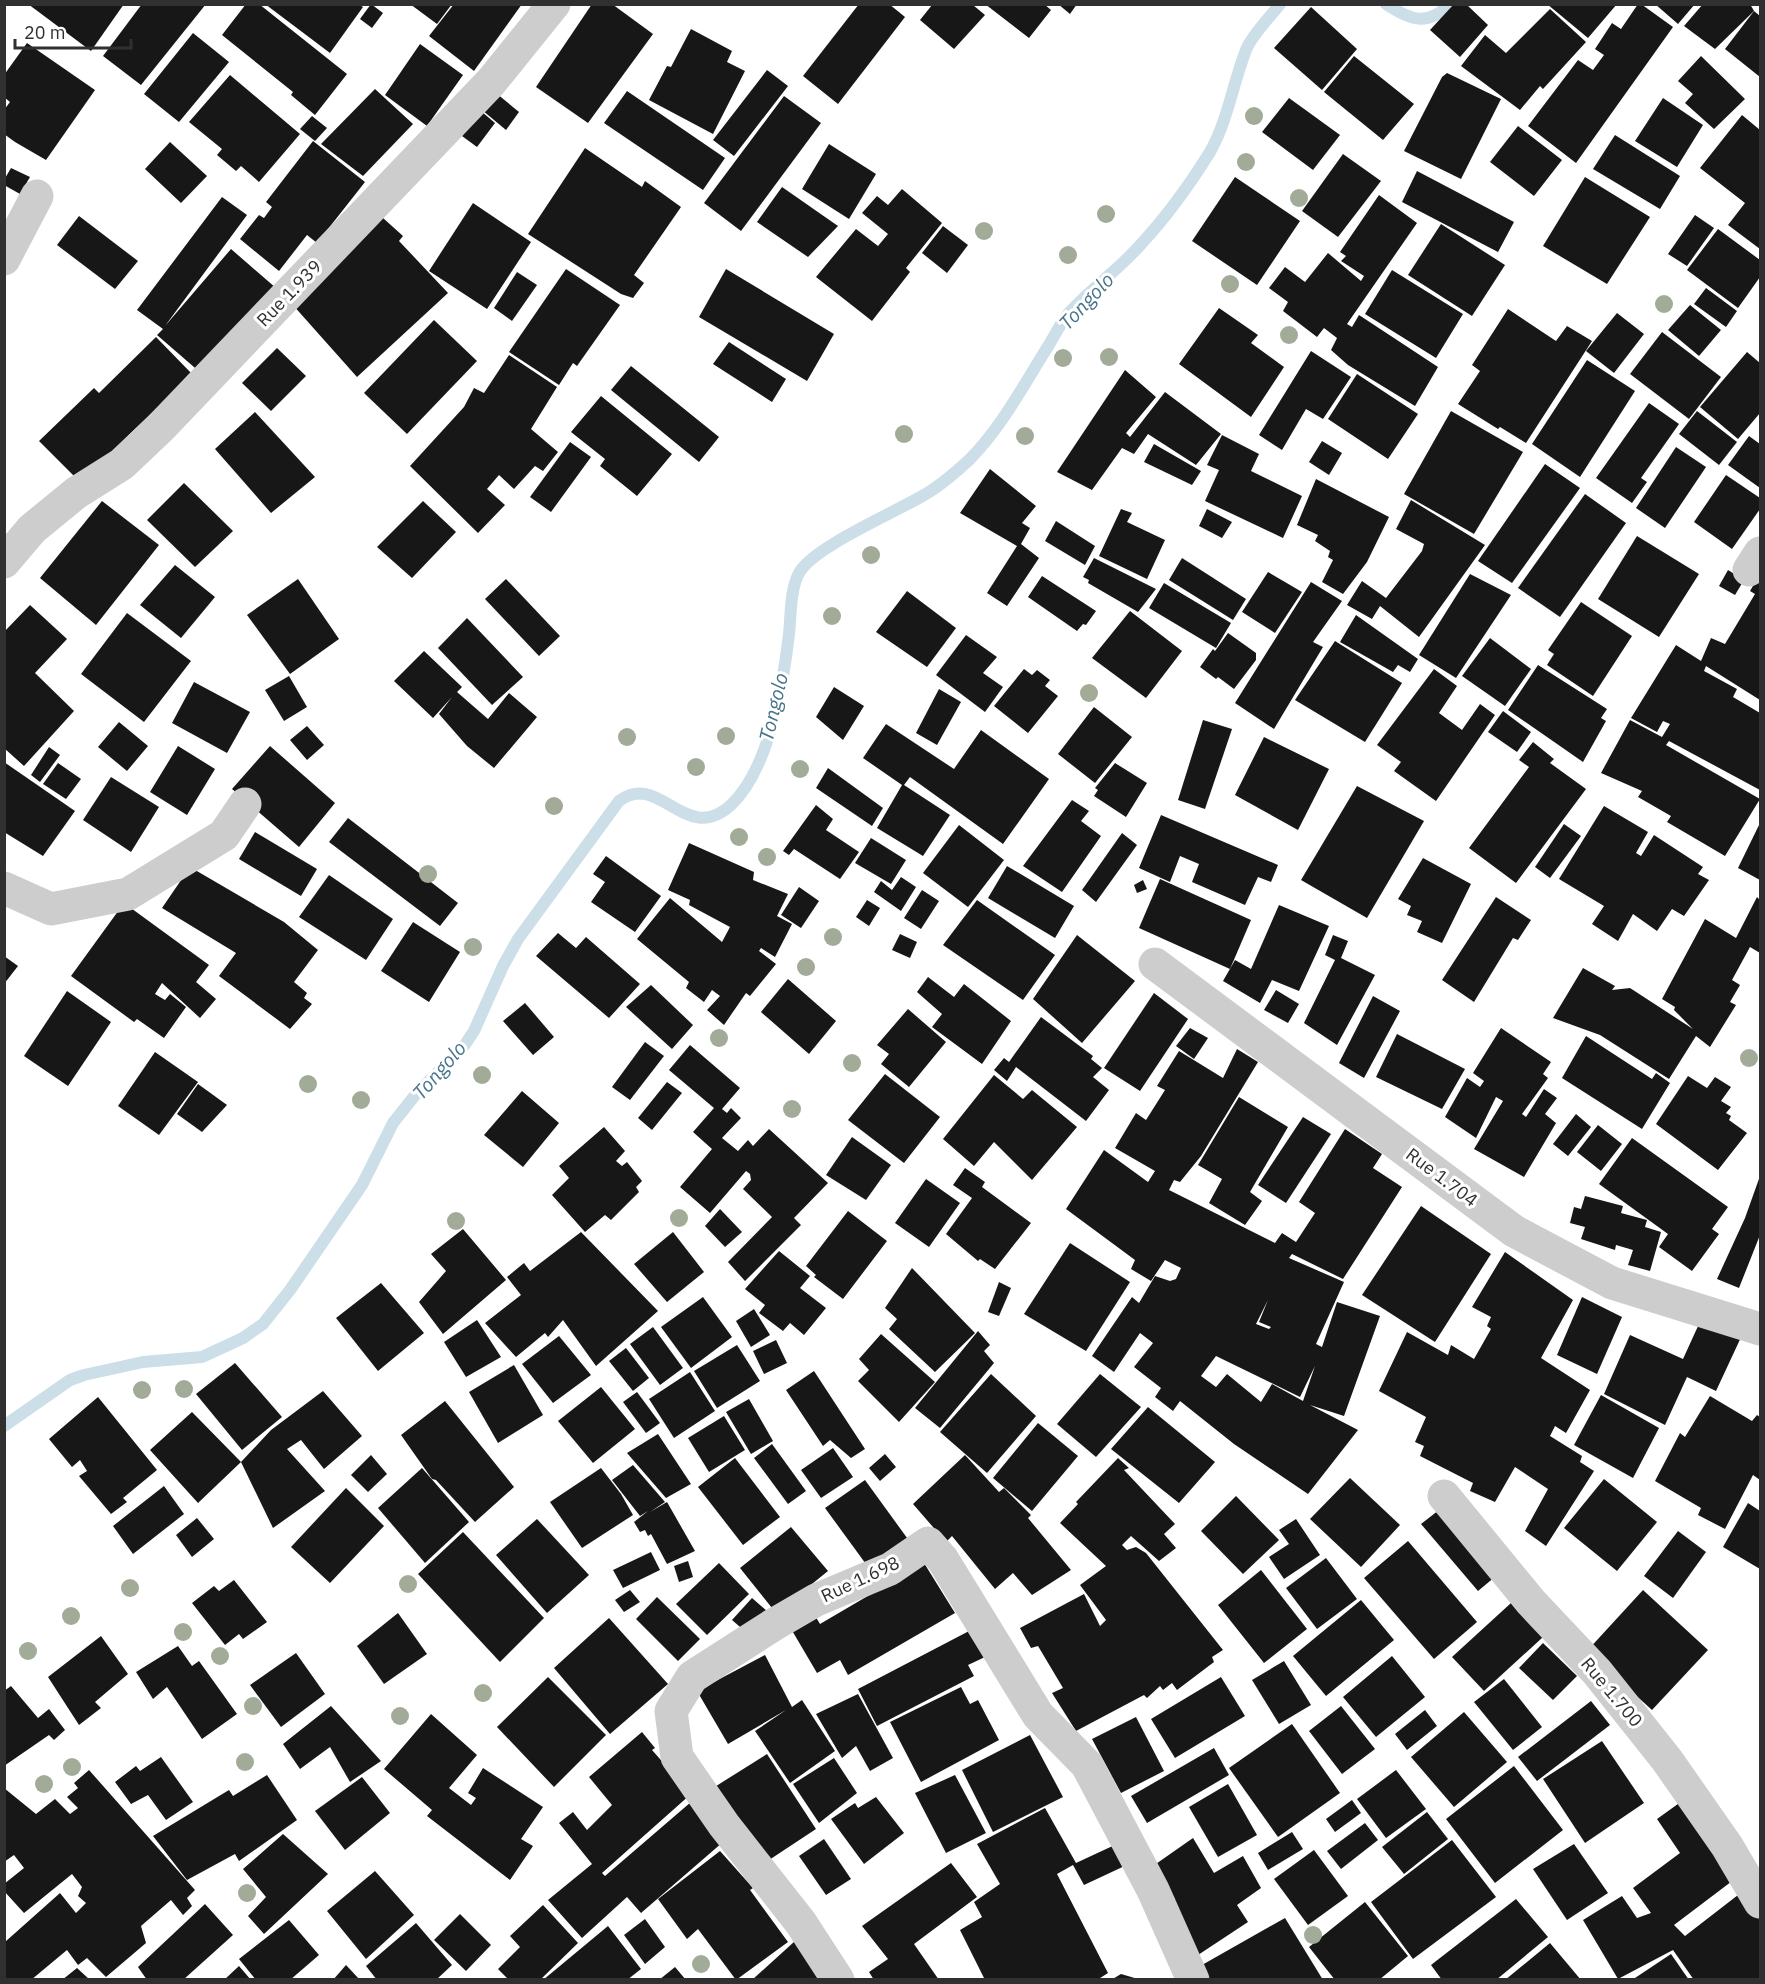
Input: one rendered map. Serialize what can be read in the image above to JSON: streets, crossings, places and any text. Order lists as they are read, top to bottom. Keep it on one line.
{"streets":{"street":["Rue 1.939","Rue 1.704","Rue 1.698","Rue 1.700"]},"water":["Tongolo"],"scale_bar":"20 m"}
